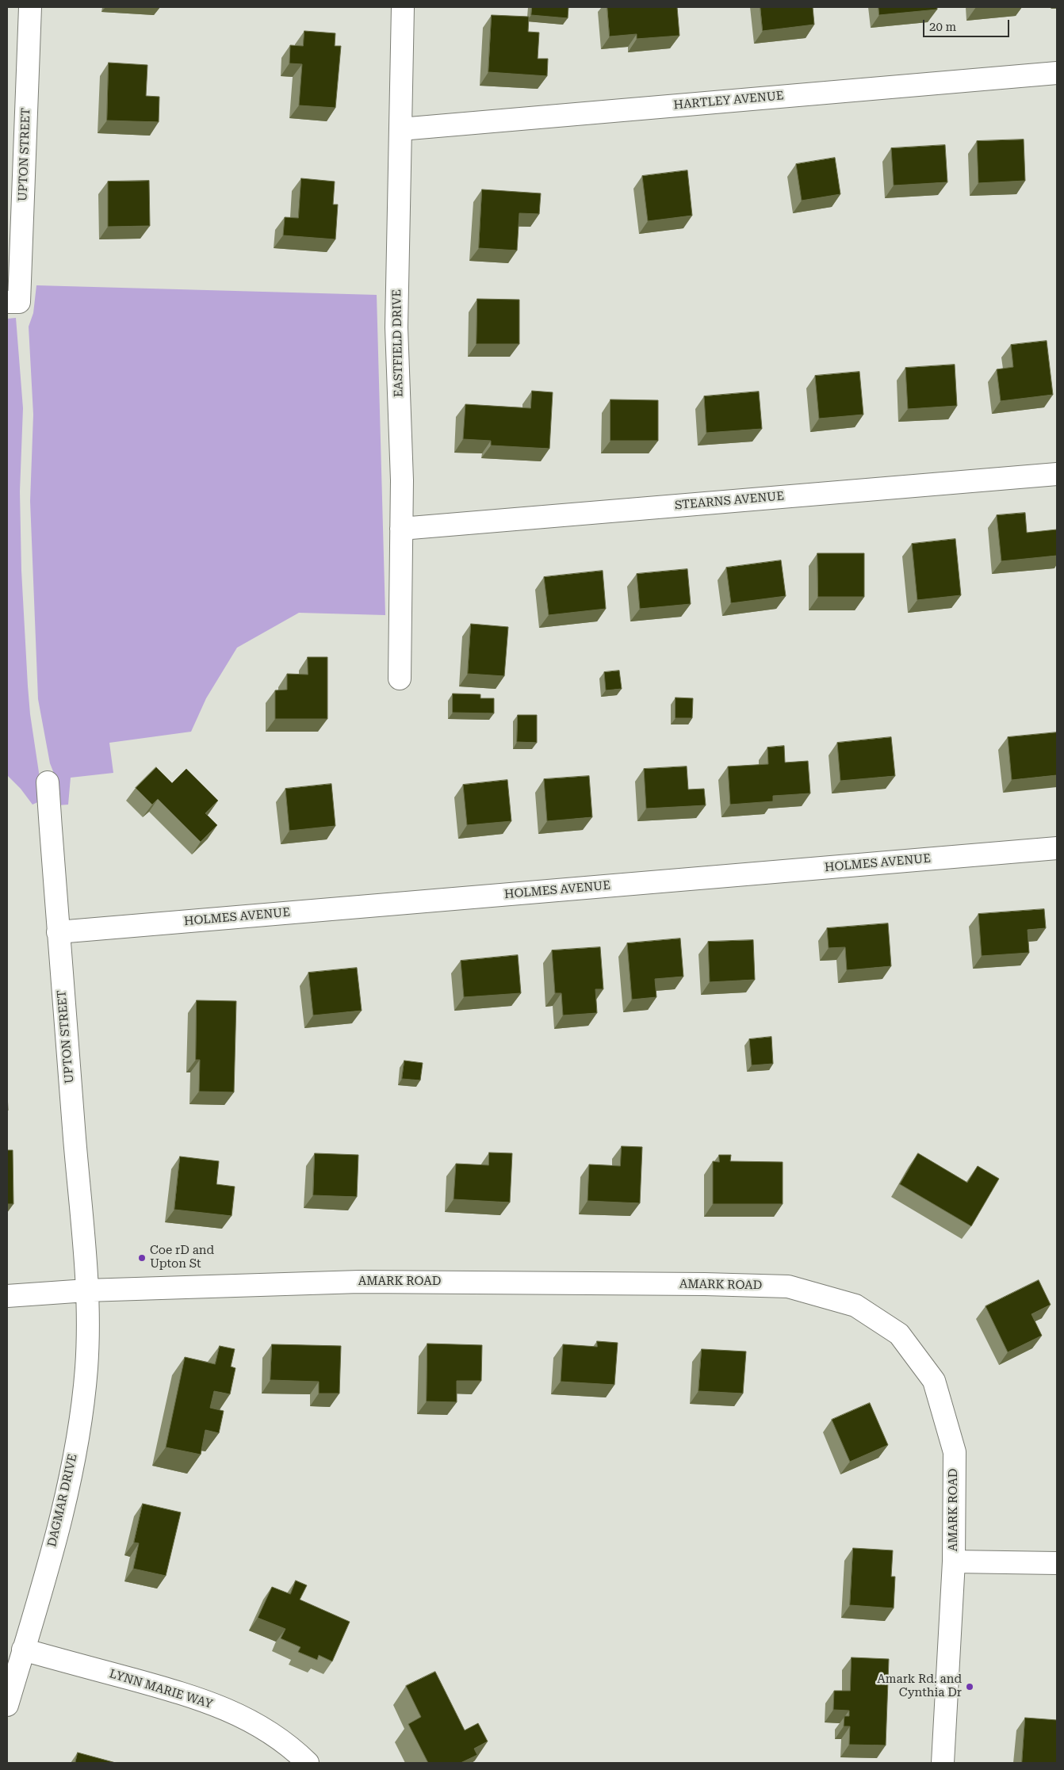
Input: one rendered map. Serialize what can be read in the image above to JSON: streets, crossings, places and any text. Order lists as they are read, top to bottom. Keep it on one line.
{"streets":{"street":["HARTLEY AVENUE","UPTON STREET","EASTFIELD DRIVE","STEARNS AVENUE","HOLMES AVENUE","AMARK ROAD","DAGMAR DRIVE","LYNN MARIE WAY"]},"crossings":[["HARTLEY AVENUE","EASTFIELD DRIVE"],["UPTON STREET","HOLMES AVENUE"],["UPTON STREET","AMARK ROAD"],["UPTON STREET","DAGMAR DRIVE"],["EASTFIELD DRIVE","STEARNS AVENUE"],["AMARK ROAD","DAGMAR DRIVE"],["DAGMAR DRIVE","LYNN MARIE WAY"]],"places":["Coe rD and Upton St","Amark Rd. and Cynthia Dr"],"scale_bar":"20 m"}
